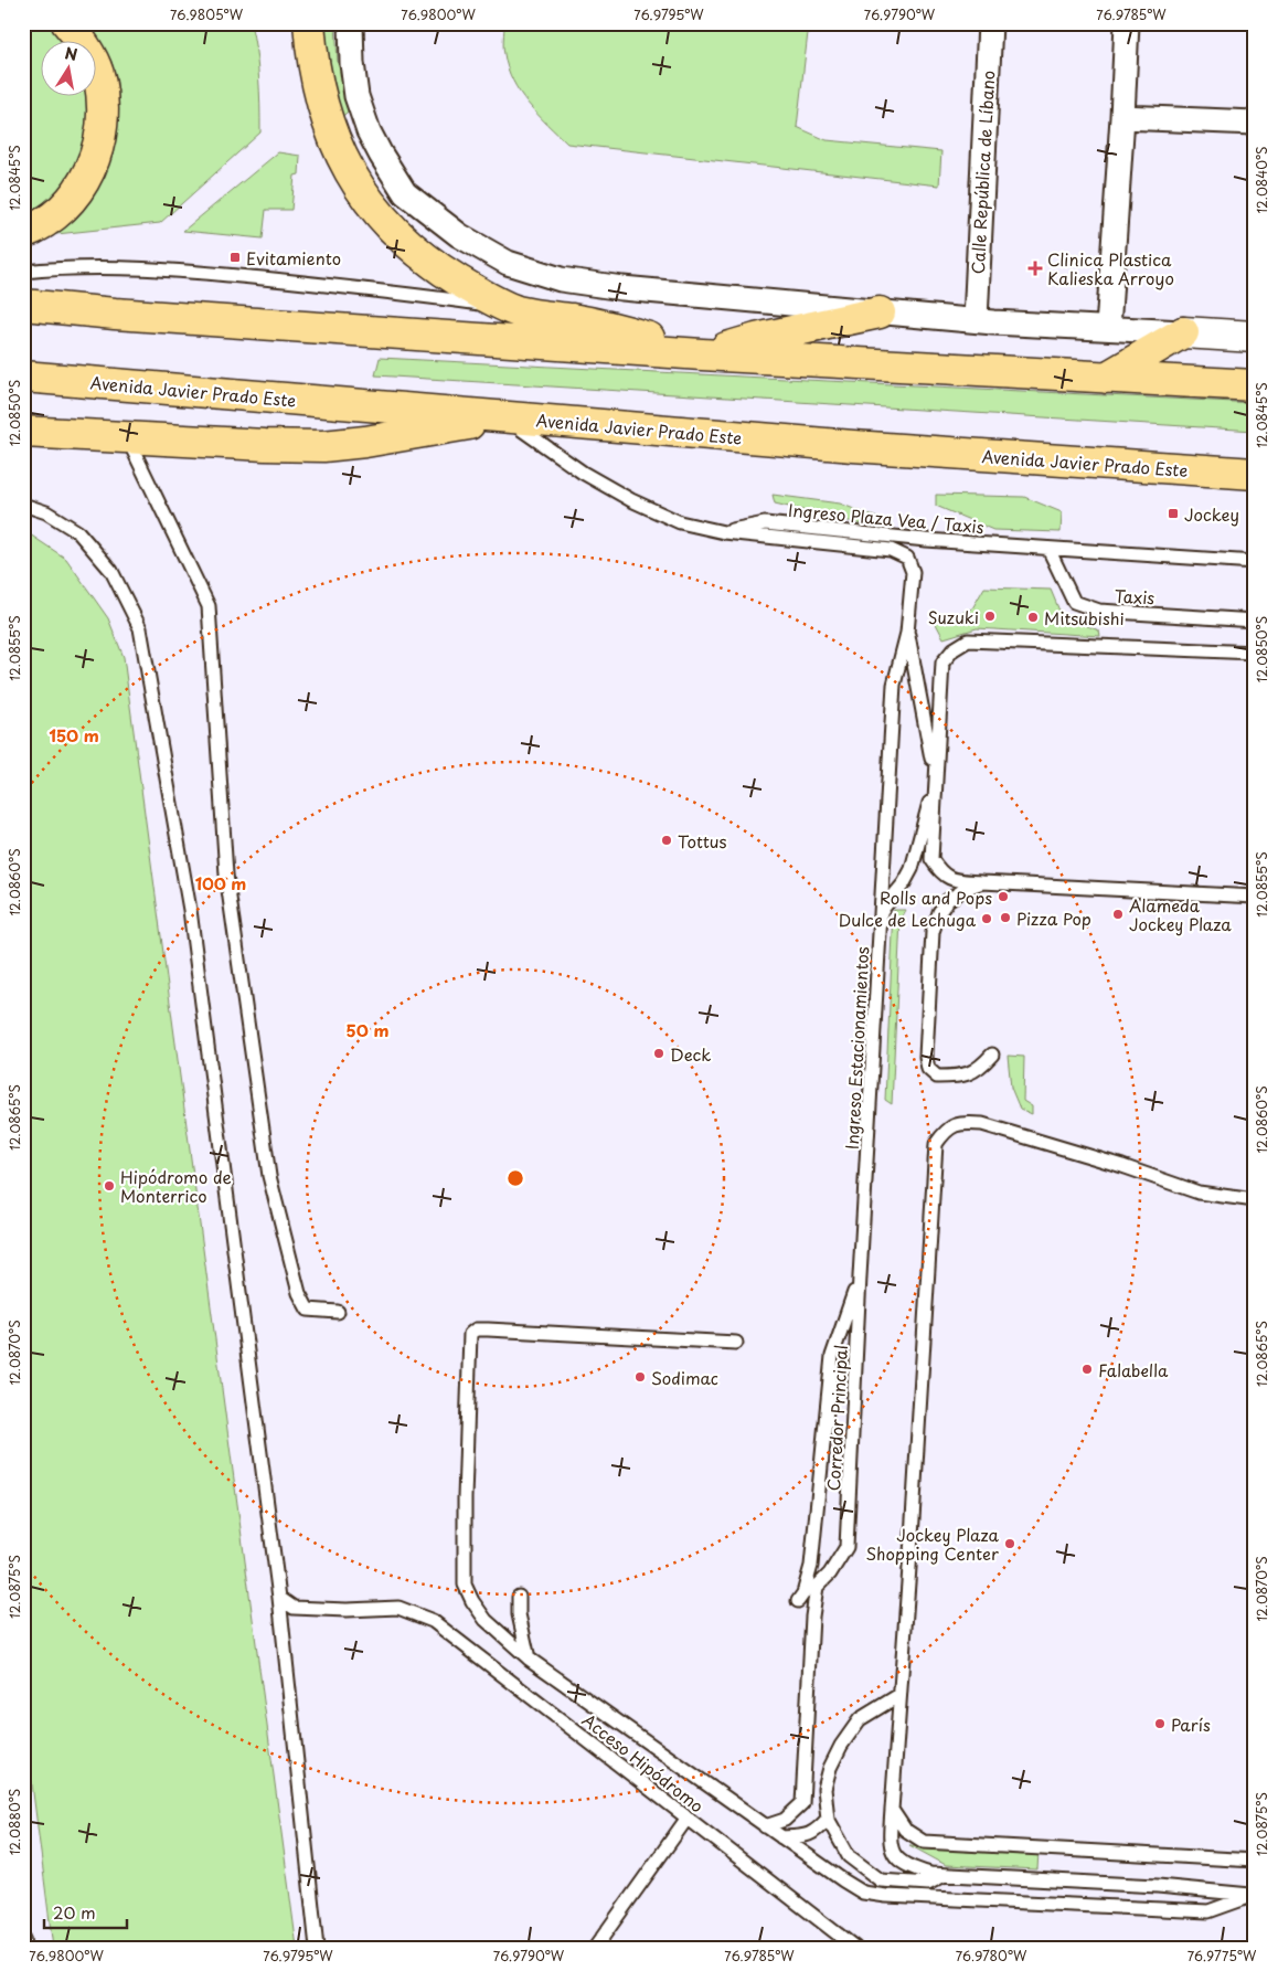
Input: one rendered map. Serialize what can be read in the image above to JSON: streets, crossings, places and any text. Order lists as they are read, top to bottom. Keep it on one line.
{"streets":{"highway":["Avenida Javier Prado Este"],"street":["Calle República de Líbano"],"lane":["Ingreso Plaza Vea / Taxis","Taxis","Ingreso Estacionamientos","Corredor Principal","Acceso Hipódromo"]},"crossings":[["Ingreso Plaza Vea / Taxis","Taxis"],["Ingreso Plaza Vea / Taxis","Ingreso Estacionamientos"],["Ingreso Estacionamientos","Corredor Principal"]],"places":{"transit":["Evitamiento","Jockey"],"health":["Clinica Plastica Kalieska Arroyo"],"other":["Suzuki","Mitsubishi","Tottus","Rolls and Pops","Alameda Jockey Plaza","Pizza Pop","Dulce de Lechuga","Deck","Hipódromo de Monterrico","Falabella","Sodimac","Jockey Plaza Shopping Center","París"]},"scale_bar":"20 m","north":"top","coordinates":["76.9805°W","76.9800°W","76.9795°W","76.9790°W","76.9785°W","12.0845°S","12.0840°S","12.0850°S","12.0855°S","12.0860°S","12.0865°S","12.0870°S","12.0875°S","12.0880°S","76.9780°W","76.9775°W"],"rings":["150 m","100 m","50 m"]}
